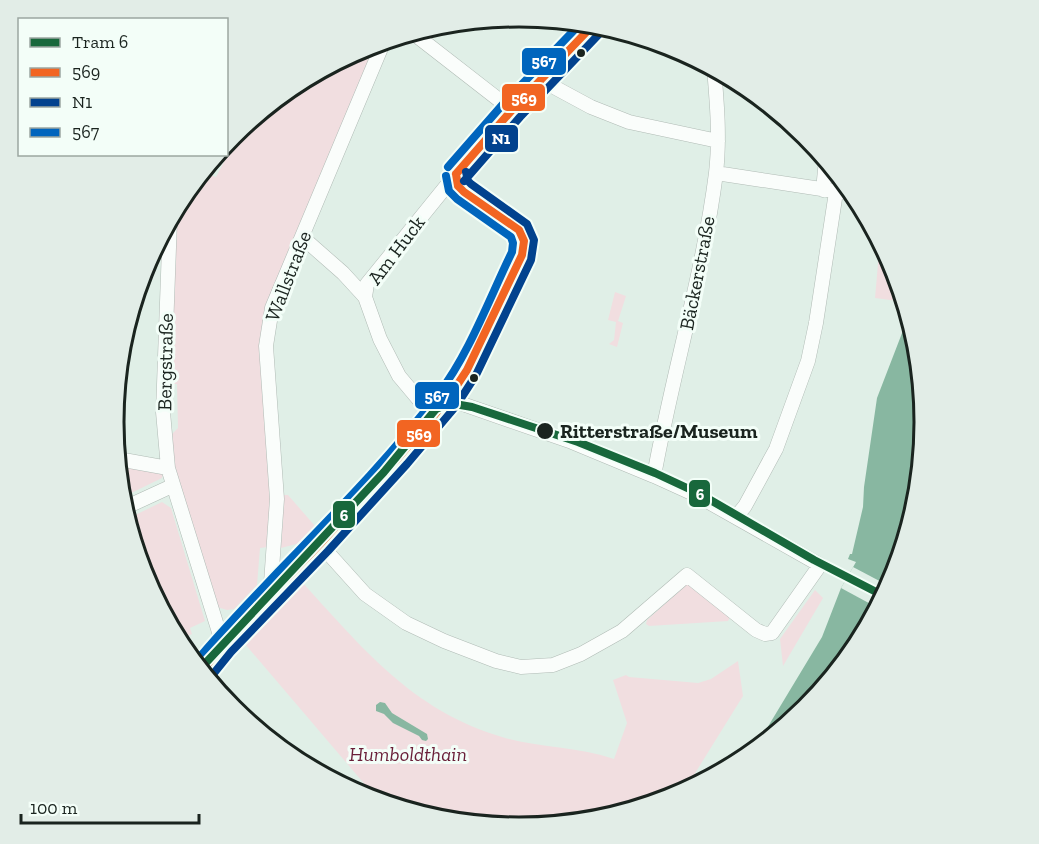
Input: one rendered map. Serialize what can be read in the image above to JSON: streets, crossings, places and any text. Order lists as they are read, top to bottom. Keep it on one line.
{"streets":{"street":["Am Huck","Bäckerstraße","Wallstraße","Bergstraße"]},"parks":["Humboldthain"],"places":["Ritterstraße/Museum"],"lines":["transit line 567","transit line 569","transit line N1","tram line 6"],"legend":["Tram 6","569","N1","567"],"scale_bar":"100 m"}
